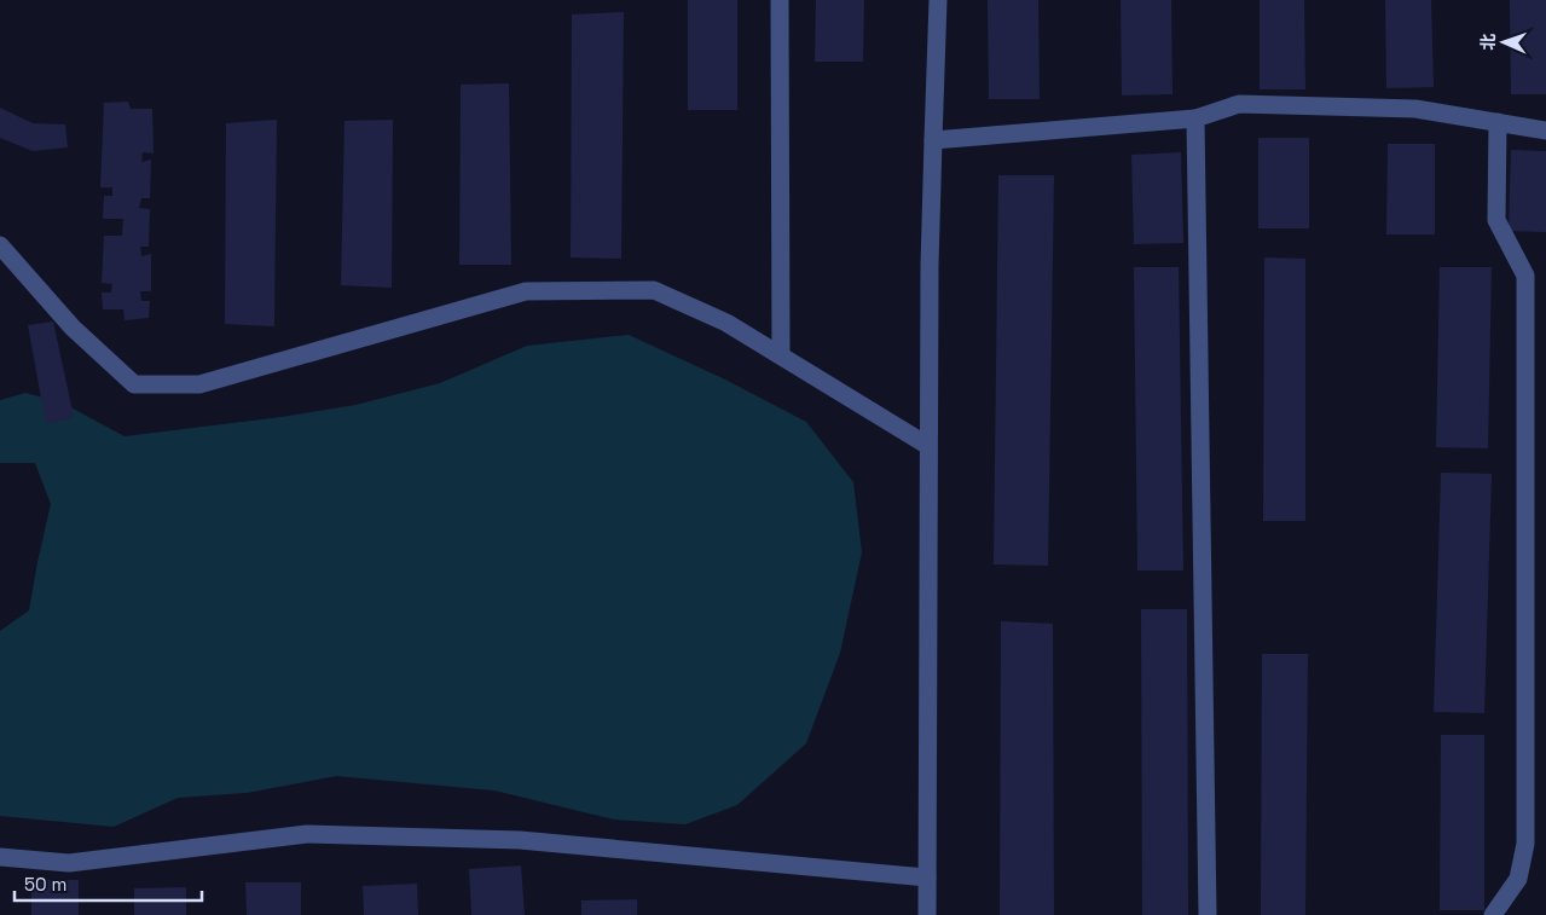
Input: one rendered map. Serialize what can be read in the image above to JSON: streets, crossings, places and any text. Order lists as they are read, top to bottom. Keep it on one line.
{"scale_bar":"50 m","north":"left"}
